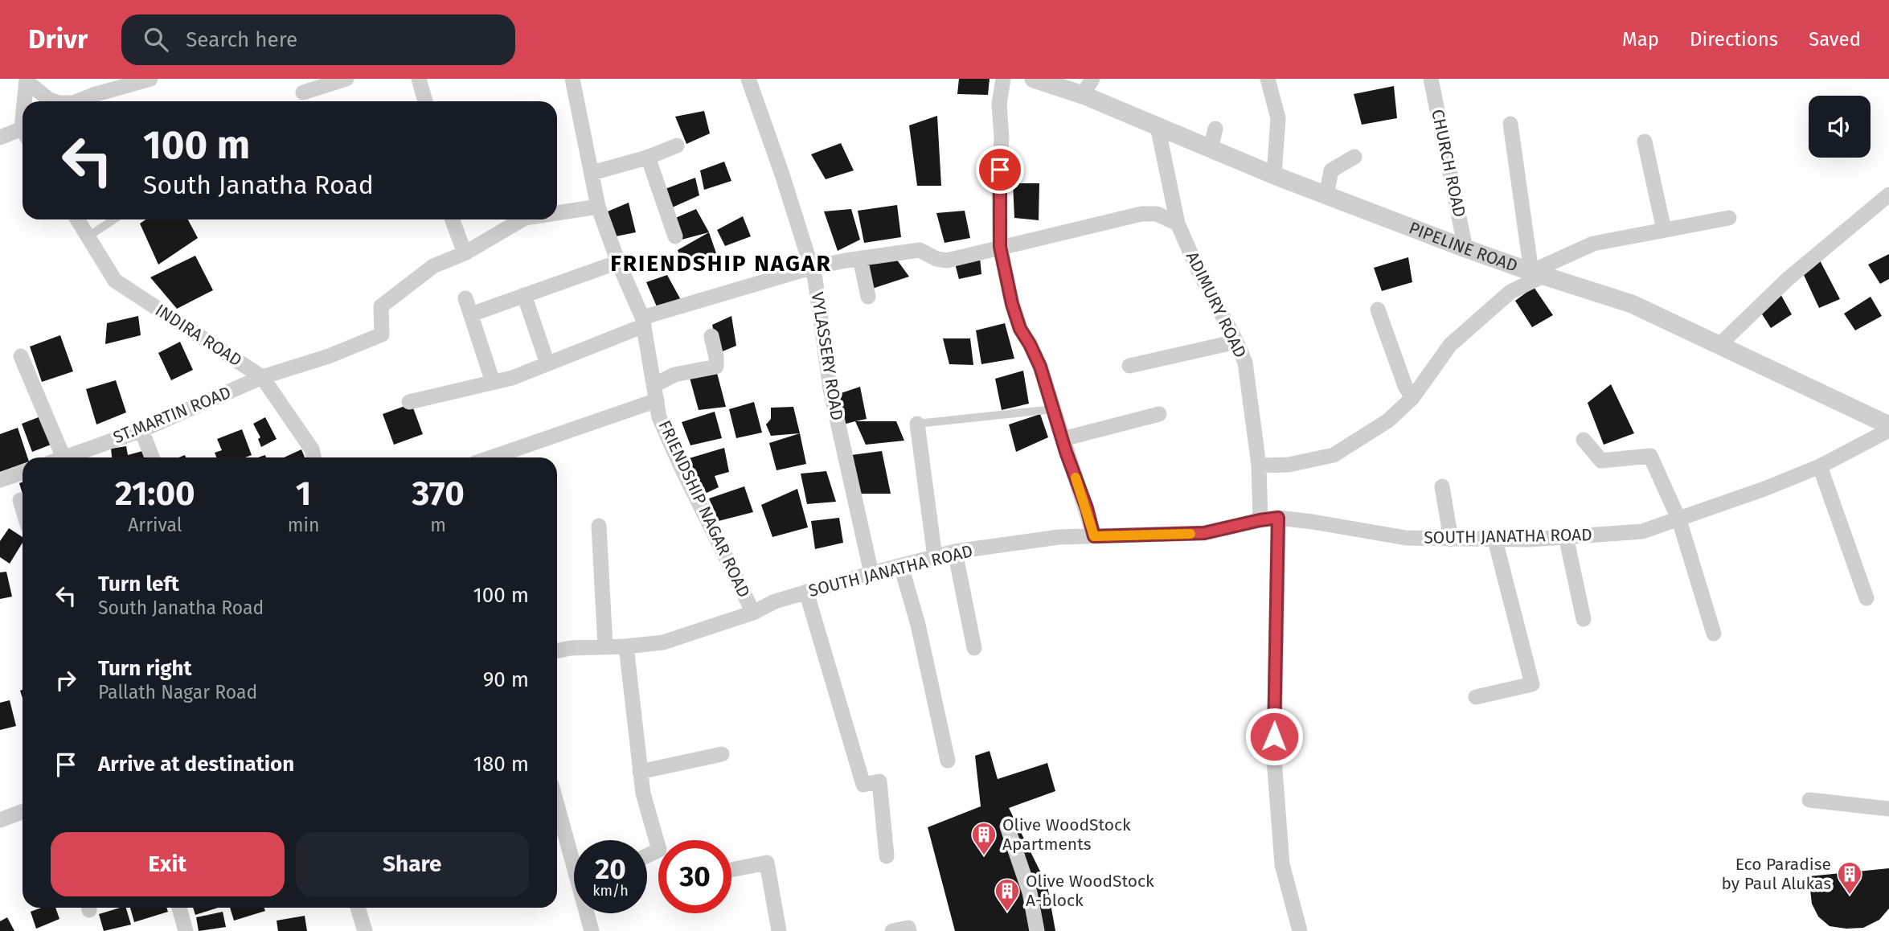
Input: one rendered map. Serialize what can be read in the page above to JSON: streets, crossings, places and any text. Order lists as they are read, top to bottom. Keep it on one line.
{"streets":{"street":["CHURCH ROAD","PIPELINE ROAD","ADIMURY ROAD","INDIRA ROAD","VYLASSERY ROAD","ST.MARTIN ROAD","FRIENDSHIP NAGAR ROAD","SOUTH JANATHA ROAD"]},"crossings":[["CHURCH ROAD","PIPELINE ROAD"],["PIPELINE ROAD","ADIMURY ROAD"],["ADIMURY ROAD","SOUTH JANATHA ROAD"],["INDIRA ROAD","ST.MARTIN ROAD"],["VYLASSERY ROAD","SOUTH JANATHA ROAD"],["FRIENDSHIP NAGAR ROAD","SOUTH JANATHA ROAD"]],"districts":["FRIENDSHIP NAGAR"],"places":{"building":["Olive WoodStock Apartments","Eco Paradise by Paul Alukas","Olive WoodStock A-block"]},"page":{"header":"Drivr","search":"Search here","nav":["Map","Directions","Saved"],"turn":["100 m","South Janatha Road"],"eta":["21:00","Arrival","1","min","370","m"],"list":[{"name":"Turn left","note":"South Janatha Road","value":"100 m"},{"name":"Turn right","note":"Pallath Nagar Road","value":"90 m"},{"name":"Arrive at destination","value":"180 m"}],"buttons":["Exit","Share"],"speed":"20 km/h","limit":"30"}}
